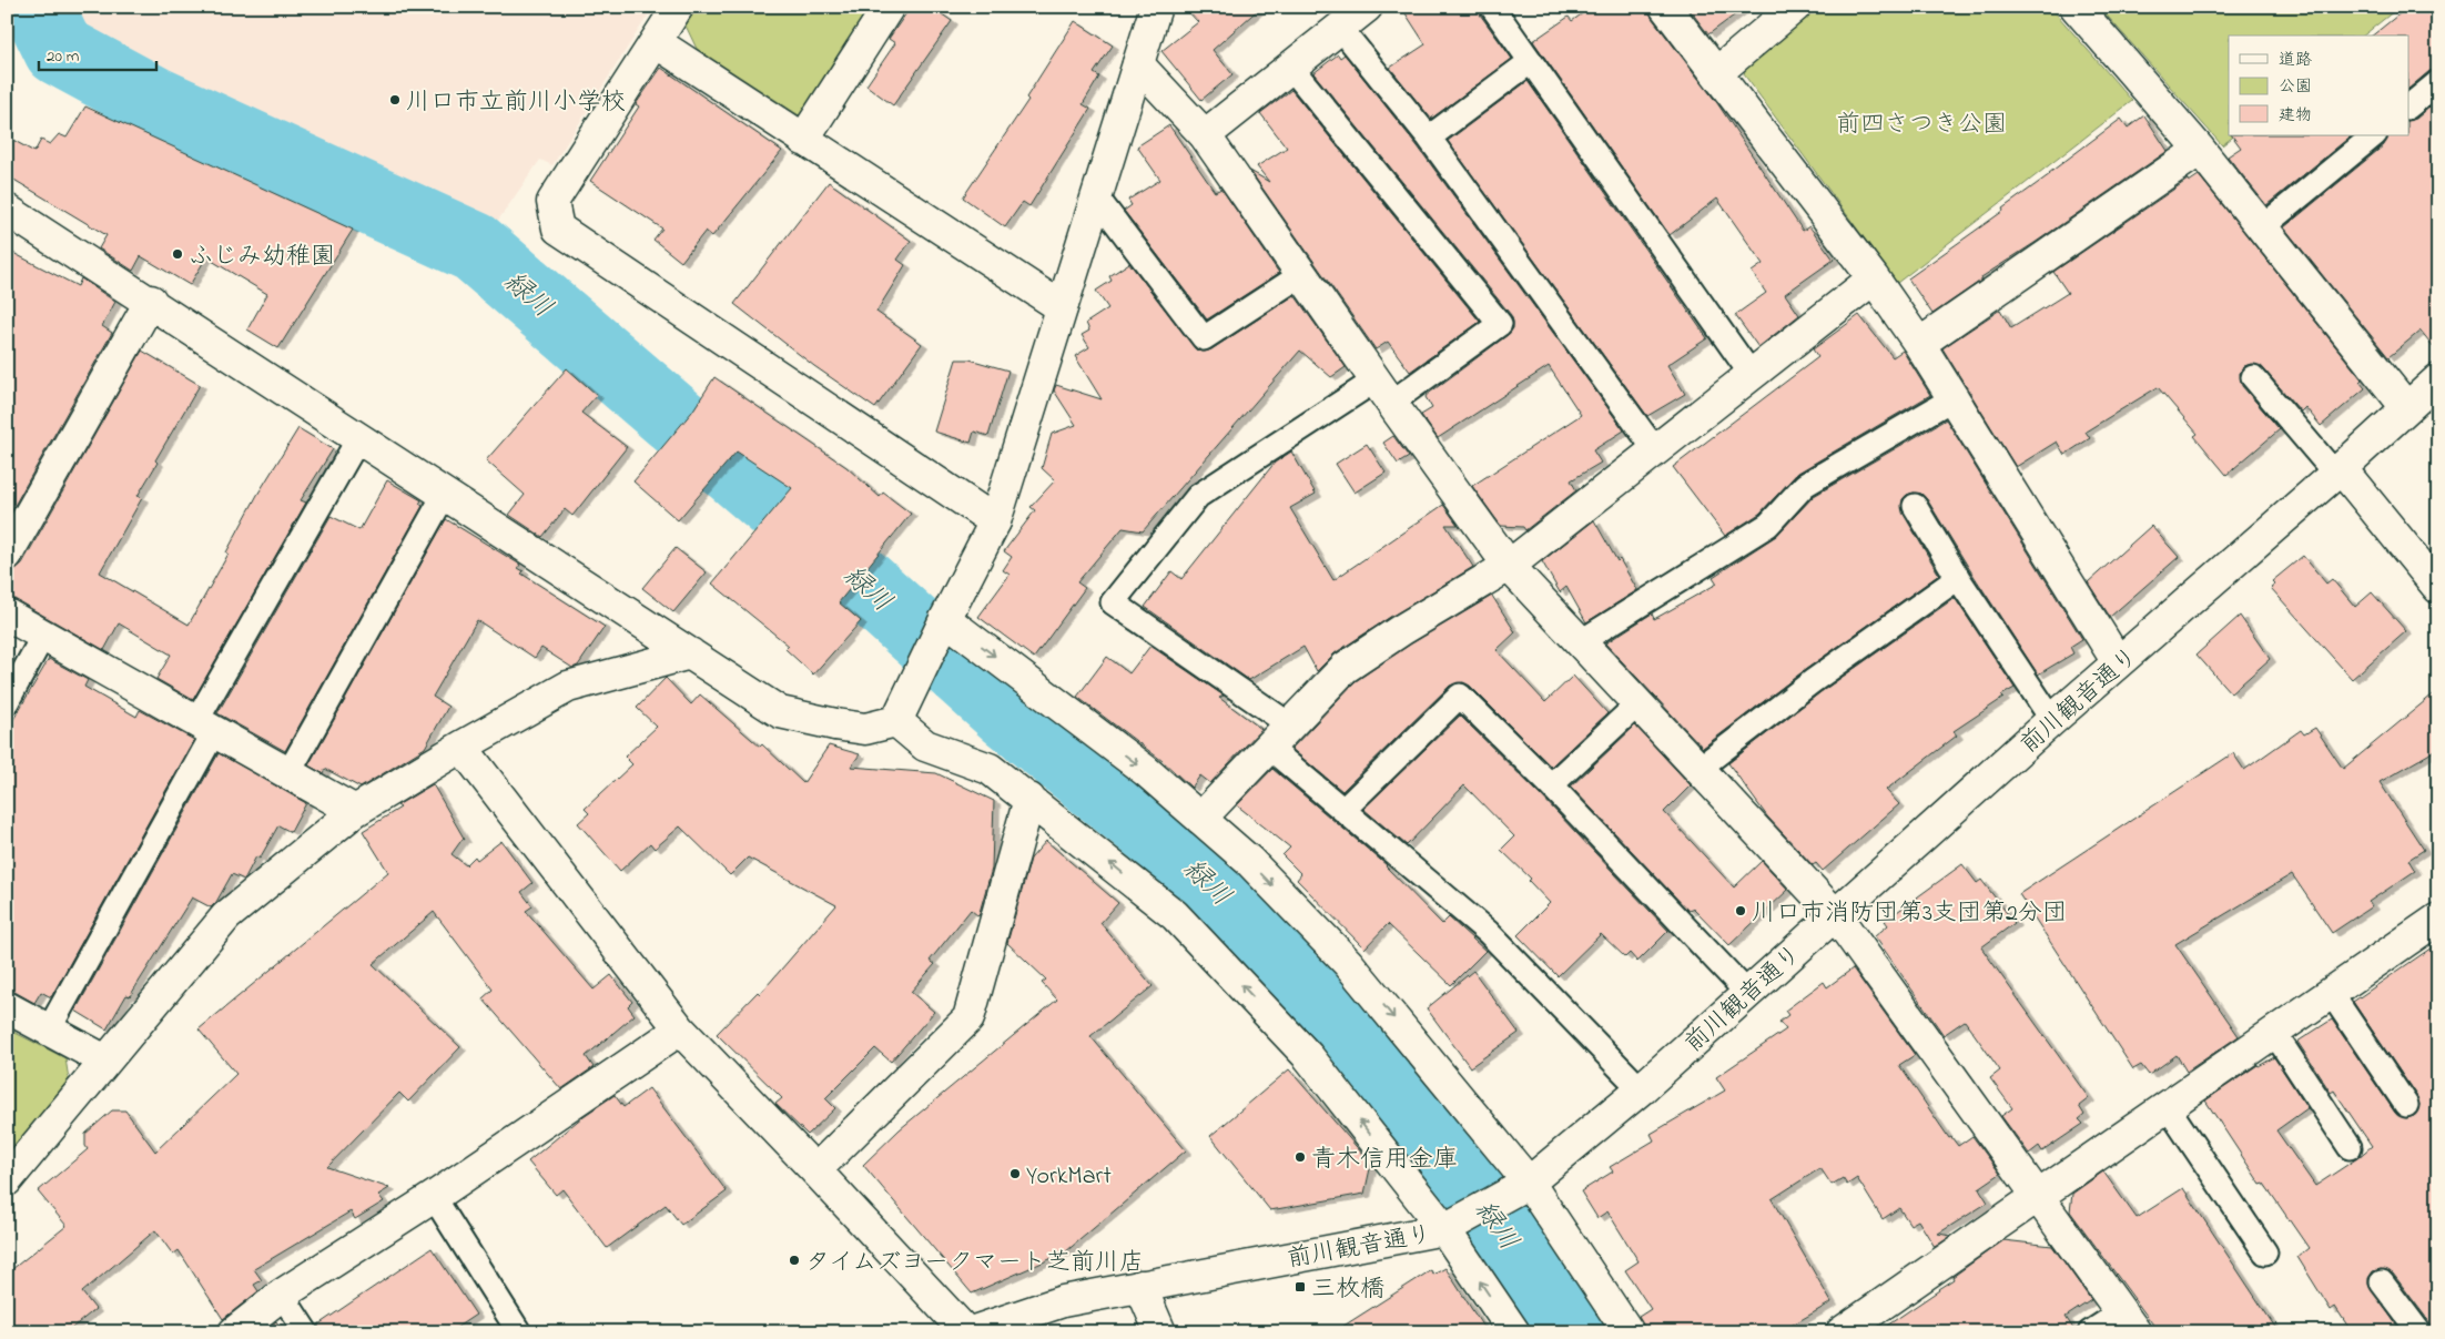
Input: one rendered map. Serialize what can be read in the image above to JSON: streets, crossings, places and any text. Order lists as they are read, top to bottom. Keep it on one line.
{"streets":{"street":["前川観音通り"]},"water":["緑川"],"parks":["前四さつき公園"],"places":{"other":["川口市立前川小学校","ふじみ幼稚園","川口市消防団第3支団第2分団","青木信用金庫","YorkMart","タイムズヨークマート芝前川店"],"transit":["三枚橋"]},"legend":["道路","公園","建物"],"scale_bar":"20 m"}
